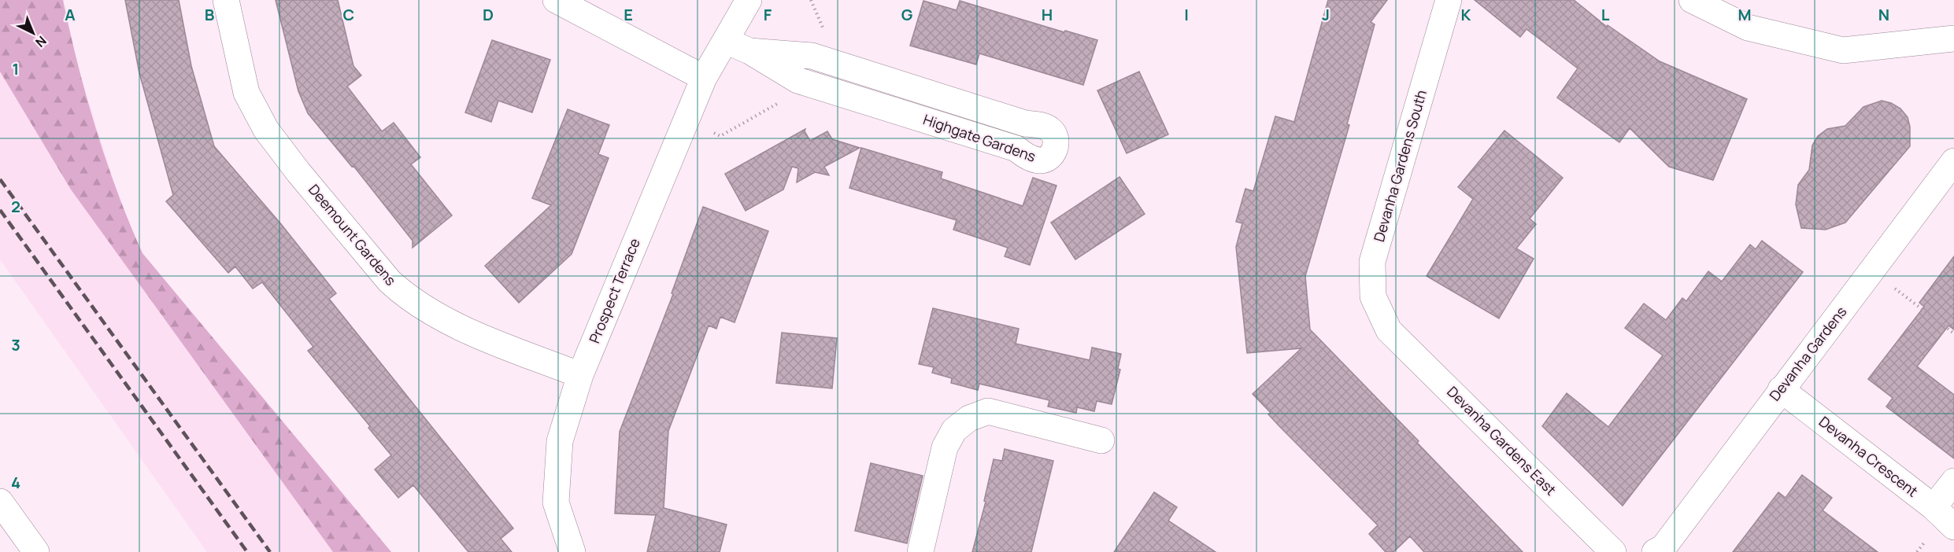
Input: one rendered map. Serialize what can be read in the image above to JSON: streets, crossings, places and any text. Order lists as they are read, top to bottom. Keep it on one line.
{"streets":{"street":["Highgate Gardens","Devanha Gardens South","Deemount Gardens","Prospect Terrace","Devanha Gardens","Devanha Gardens East","Devanha Crescent"]},"crossings":[["Highgate Gardens","Prospect Terrace"],["Devanha Gardens South","Devanha Gardens East"],["Deemount Gardens","Prospect Terrace"],["Devanha Gardens","Devanha Crescent"]],"north":"bottom right","grid":{"columns":["A","B","C","D","E","F","G","H","I","J","K","L","M","N"],"rows":["1","2","3","4"]}}
